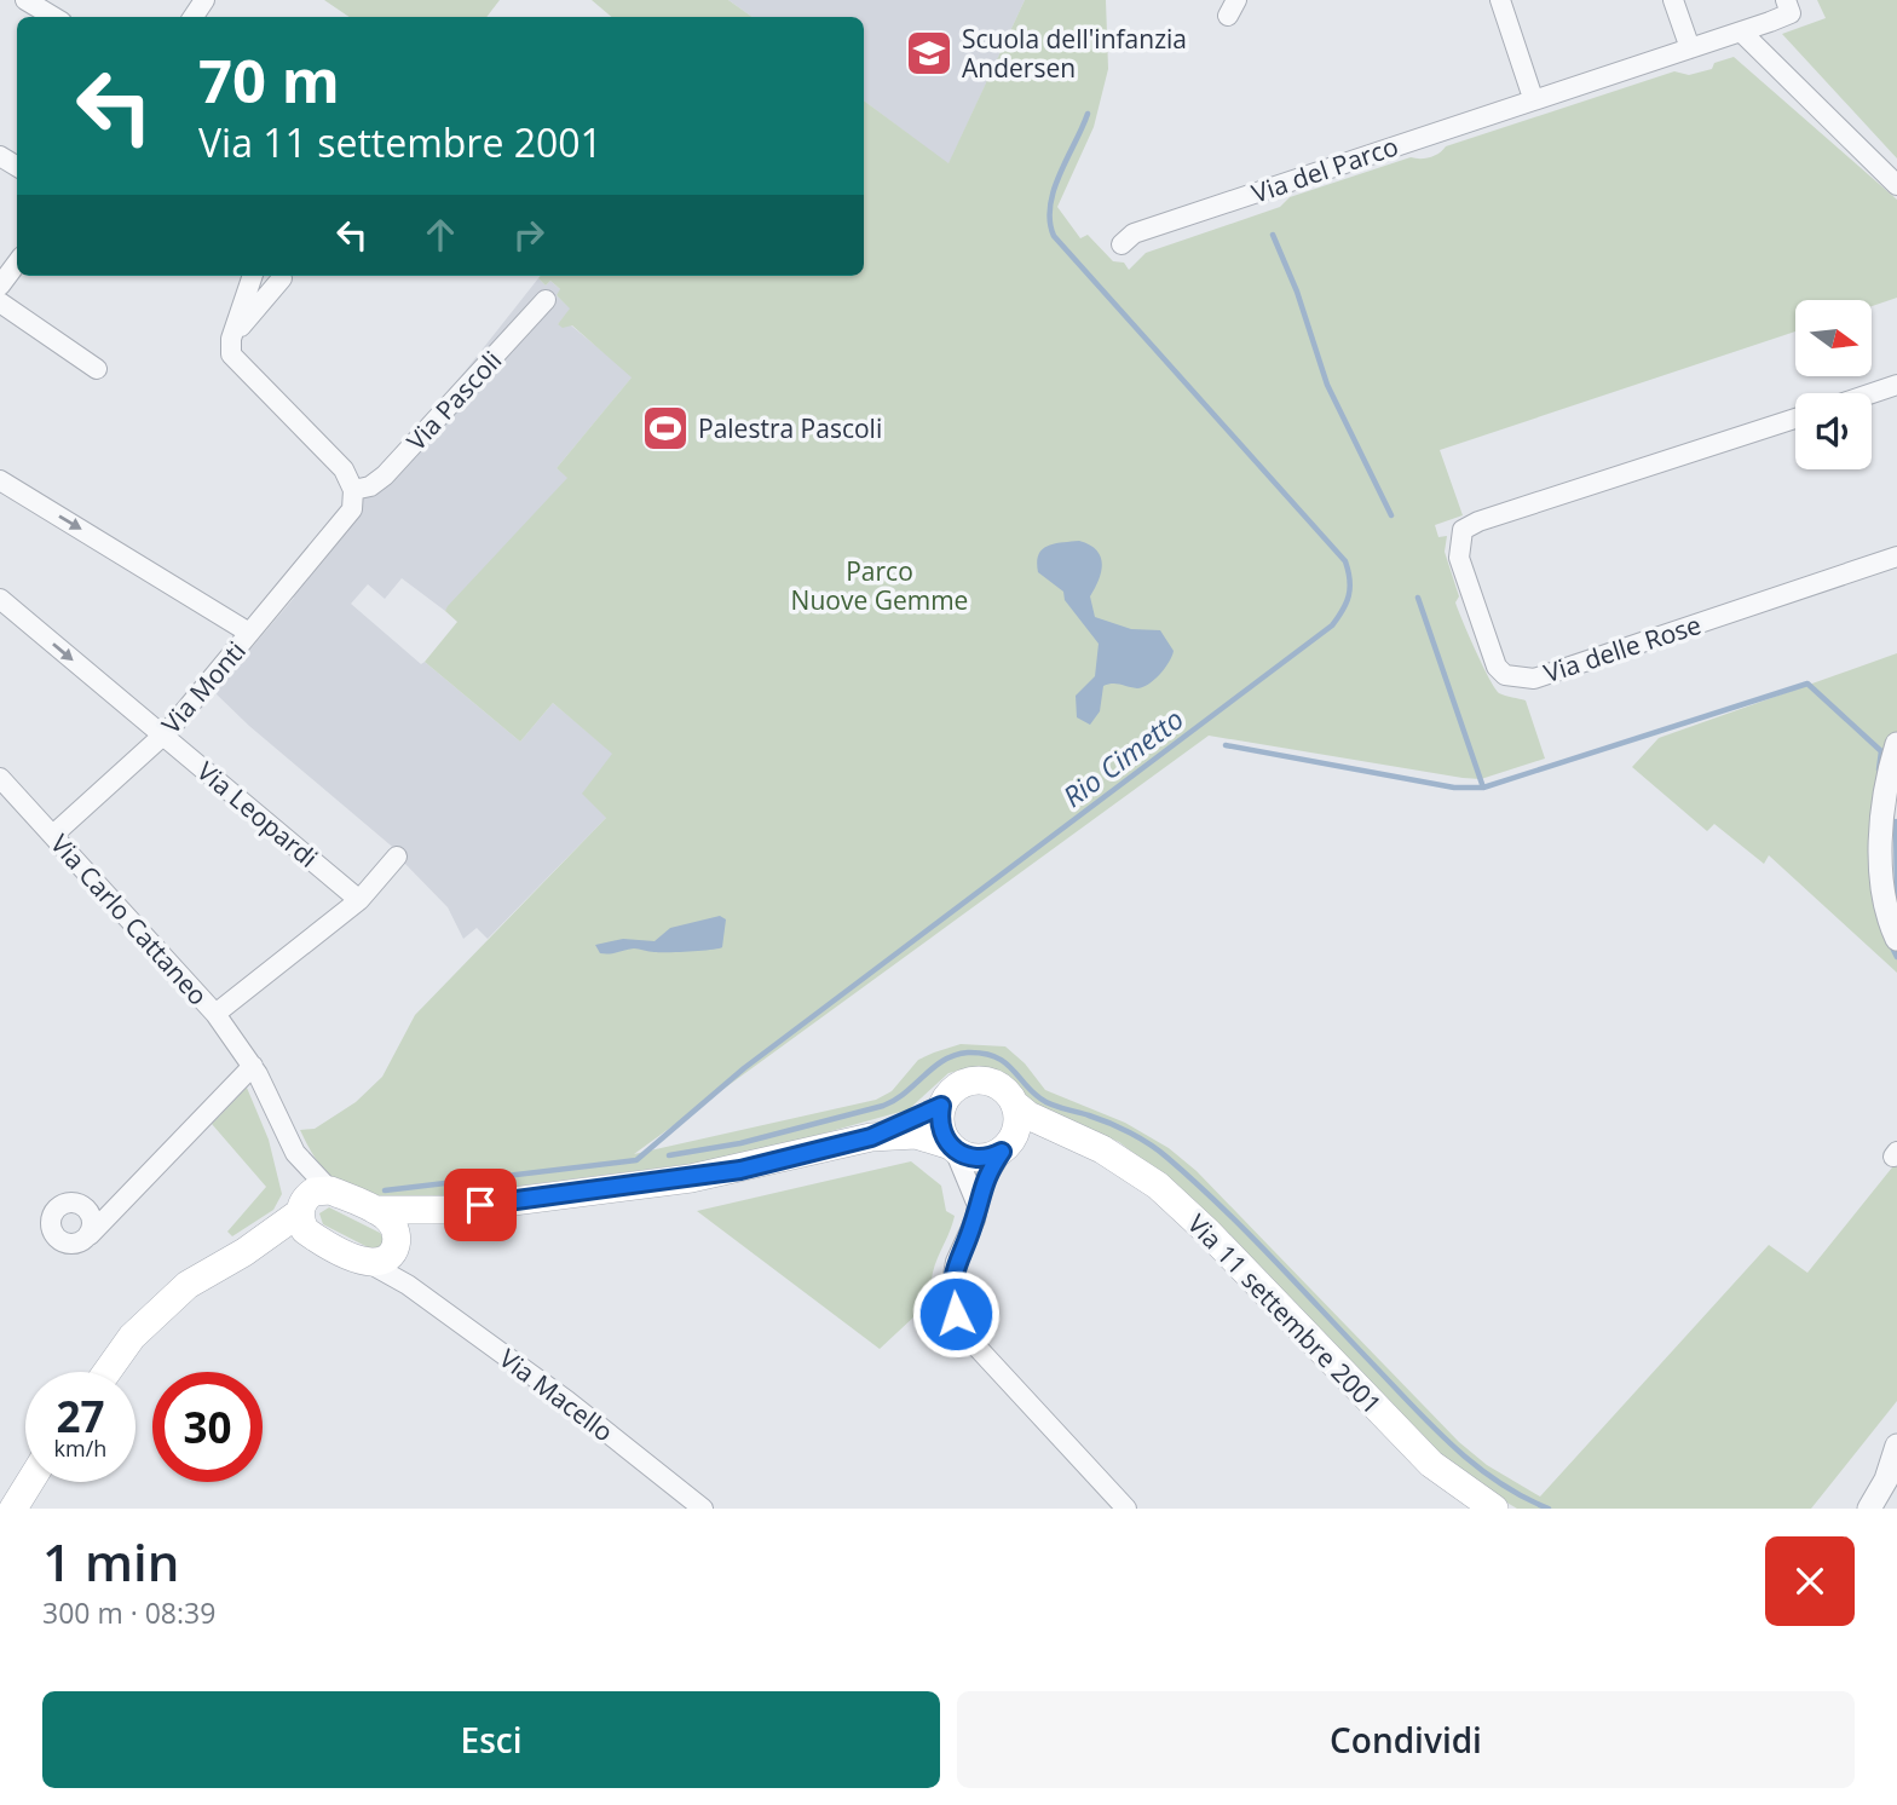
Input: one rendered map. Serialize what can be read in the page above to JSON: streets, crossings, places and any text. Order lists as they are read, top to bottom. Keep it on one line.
{"streets":{"main road":["Via 11 settembre 2001"],"street":["Via del Parco","Via Pascoli","Via delle Rose","Via Monti","Via Leopardi","Via Carlo Cattaneo","Via Macello"]},"crossings":[["Via Monti","Via Leopardi"],["Via Monti","Via Carlo Cattaneo"],["Via Carlo Cattaneo","Via 11 settembre 2001"],["Via 11 settembre 2001","Via Macello"]],"one_way":["Via Monti","Via Leopardi"],"water":["Rio Cimetto"],"parks":["Parco Nuove Gemme"],"places":{"school or university":["Scuola dell'infanzia Andersen"],"sports":["Palestra Pascoli"]},"north":"right","page":{"turn":["70 m","Via 11 settembre 2001"],"speed":"27 km/h","limit":"30","heading":["1 min","300 m · 08:39"],"buttons":["Esci","Condividi"]}}
